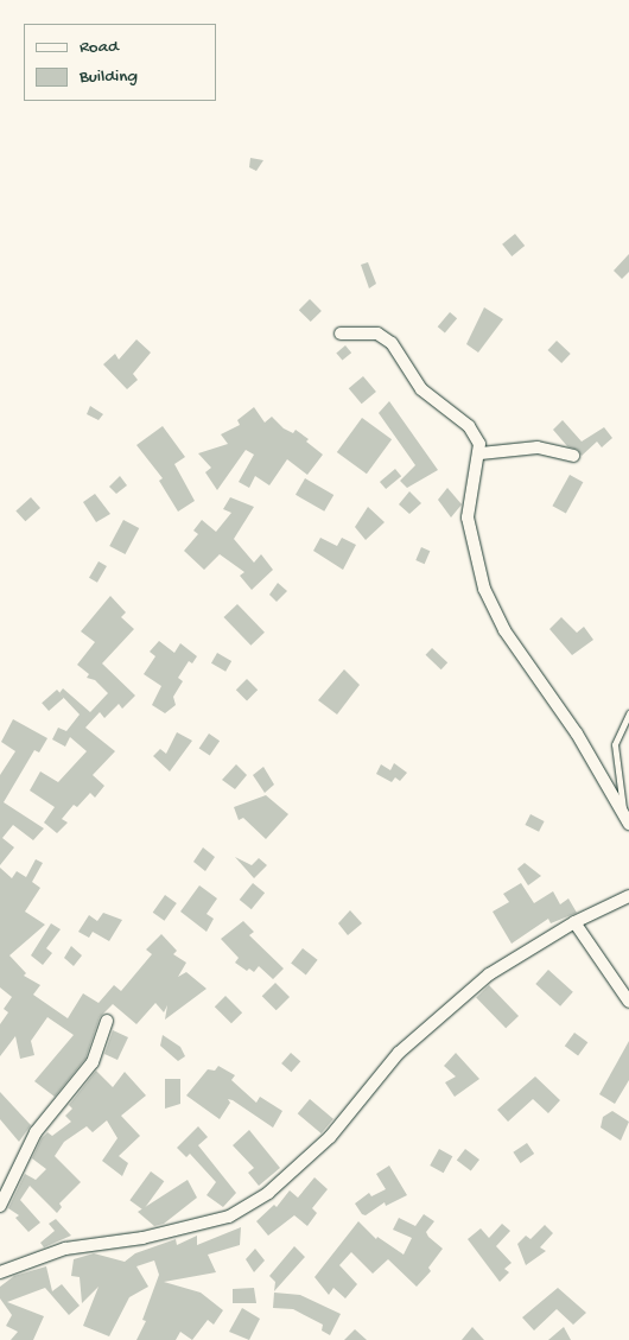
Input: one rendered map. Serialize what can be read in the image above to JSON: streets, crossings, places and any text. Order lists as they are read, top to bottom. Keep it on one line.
{"legend":["Road","Building"]}
